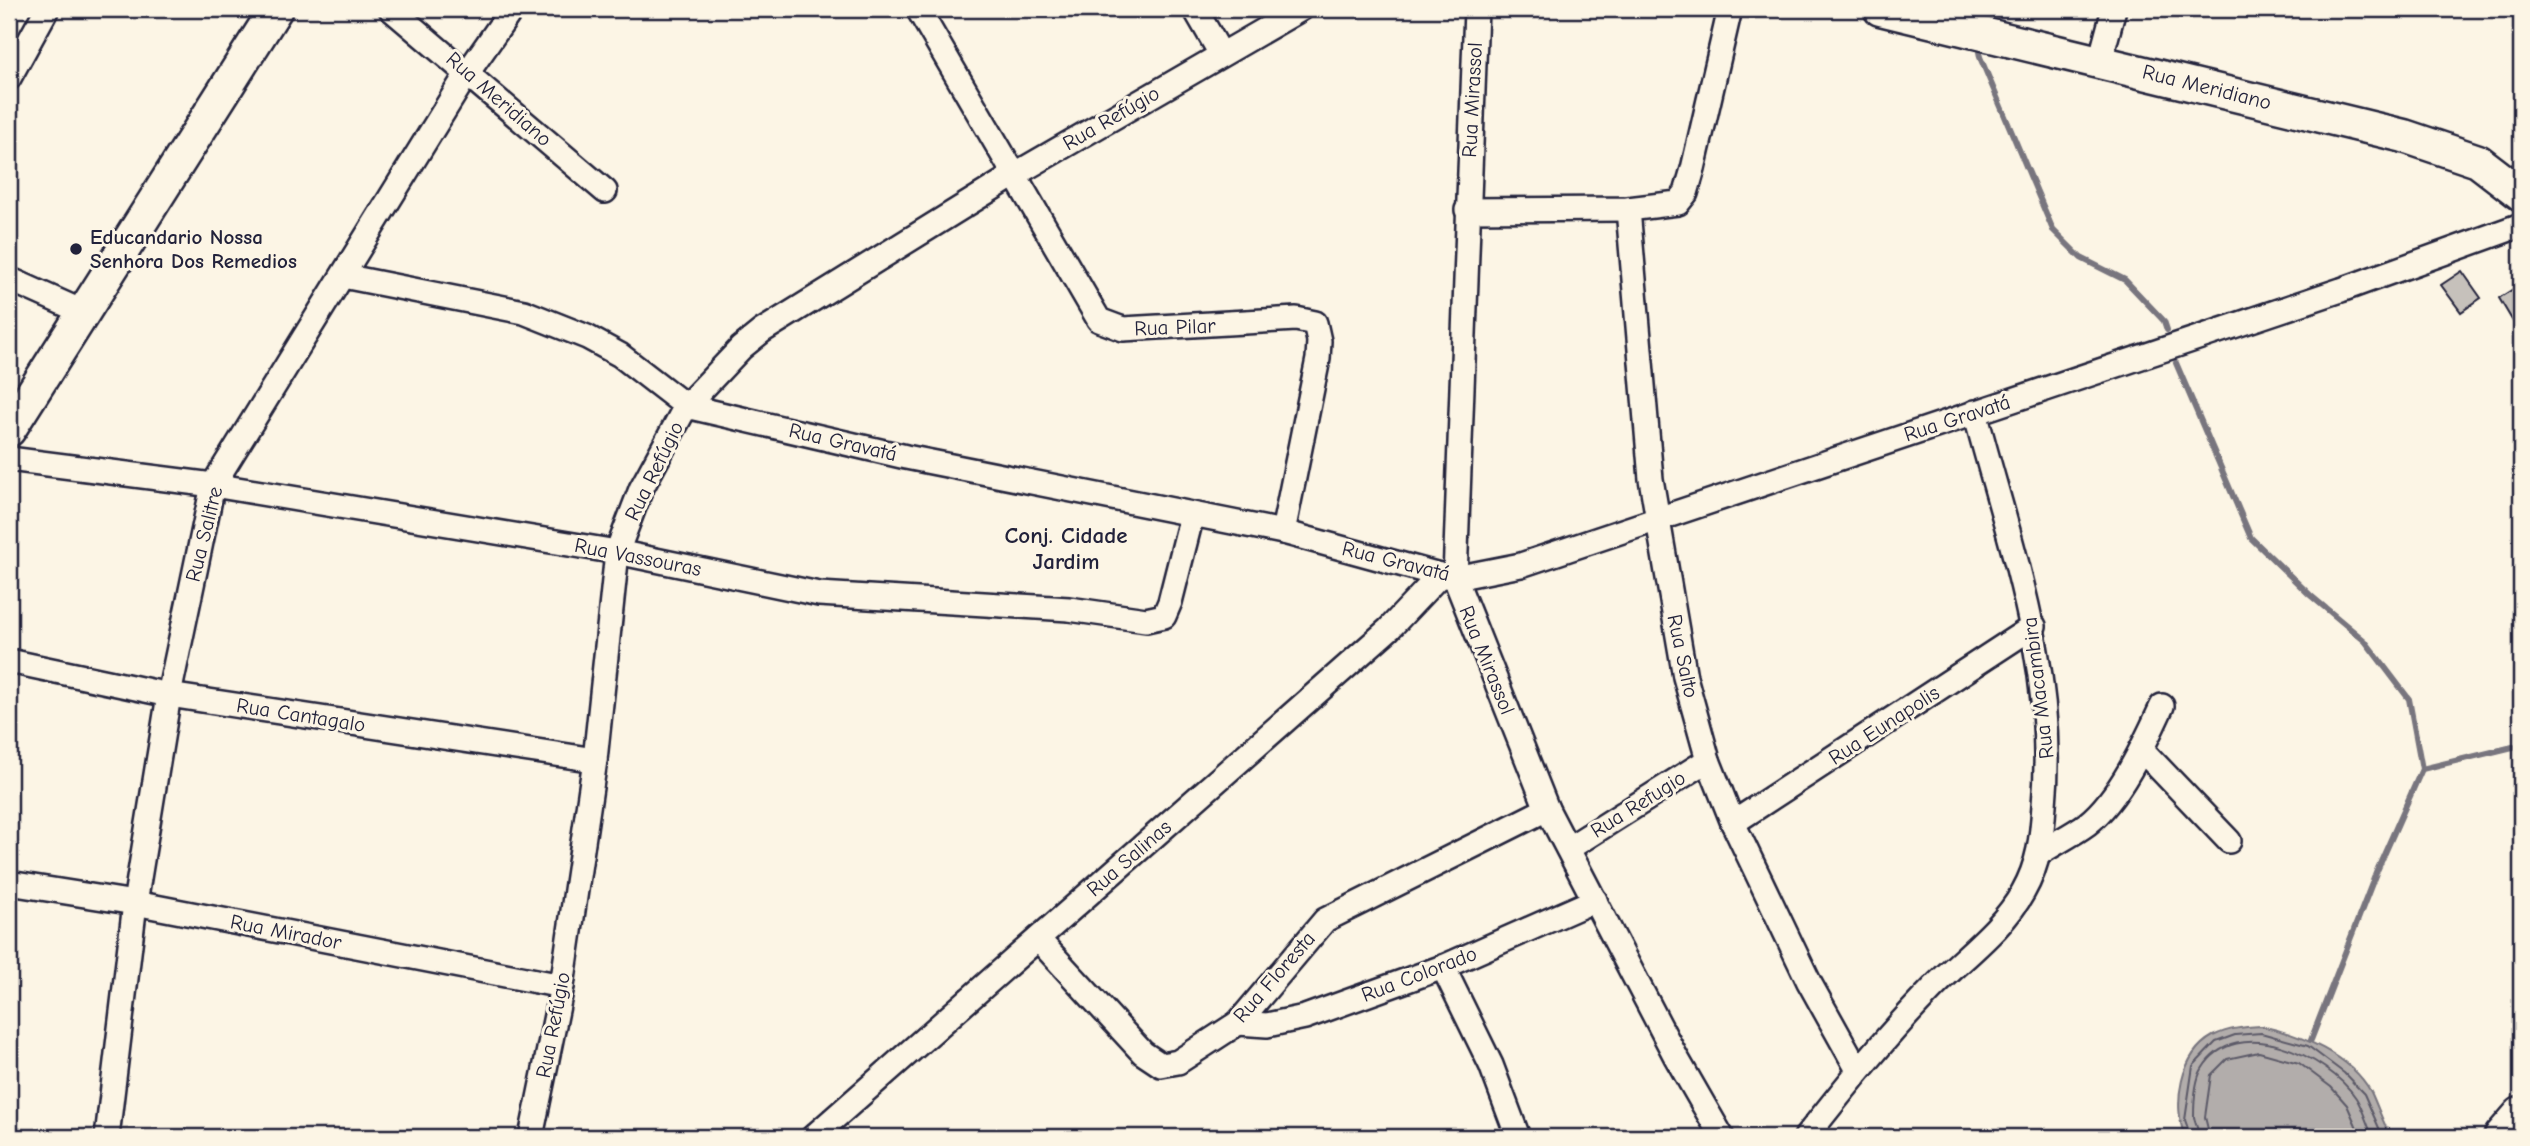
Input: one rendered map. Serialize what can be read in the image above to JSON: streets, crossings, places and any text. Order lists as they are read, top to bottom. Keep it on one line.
{"streets":{"street":["Rua Meridiano","Rua Mirassol","Rua Refúgio","Rua Pilar","Rua Gravatá","Rua Salitre","Rua Vassouras","Rua Salto","Rua Macambira","Rua Cantagalo","Rua Eunapolis","Rua Refugio","Rua Salinas","Rua Mirador","Rua Colorado","Rua Floresta"]},"crossings":[["Rua Meridiano","Rua Salitre"],["Rua Mirassol","Rua Gravatá"],["Rua Mirassol","Rua Refugio"],["Rua Mirassol","Rua Salinas"],["Rua Mirassol","Rua Colorado"],["Rua Mirassol","Rua Floresta"],["Rua Refúgio","Rua Pilar"],["Rua Refúgio","Rua Gravatá"],["Rua Refúgio","Rua Vassouras"],["Rua Refúgio","Rua Cantagalo"],["Rua Refúgio","Rua Mirador"],["Rua Pilar","Rua Gravatá"],["Rua Gravatá","Rua Salitre"],["Rua Gravatá","Rua Vassouras"],["Rua Gravatá","Rua Salto"],["Rua Gravatá","Rua Macambira"],["Rua Gravatá","Rua Salinas"],["Rua Salitre","Rua Vassouras"],["Rua Salitre","Rua Cantagalo"],["Rua Salitre","Rua Mirador"],["Rua Salto","Rua Macambira"],["Rua Salto","Rua Eunapolis"],["Rua Salto","Rua Refugio"],["Rua Macambira","Rua Eunapolis"],["Rua Salinas","Rua Floresta"],["Rua Colorado","Rua Floresta"]],"districts":["Conj. Cidade Jardim"],"places":["Educandario Nossa Senhora Dos Remedios"]}
